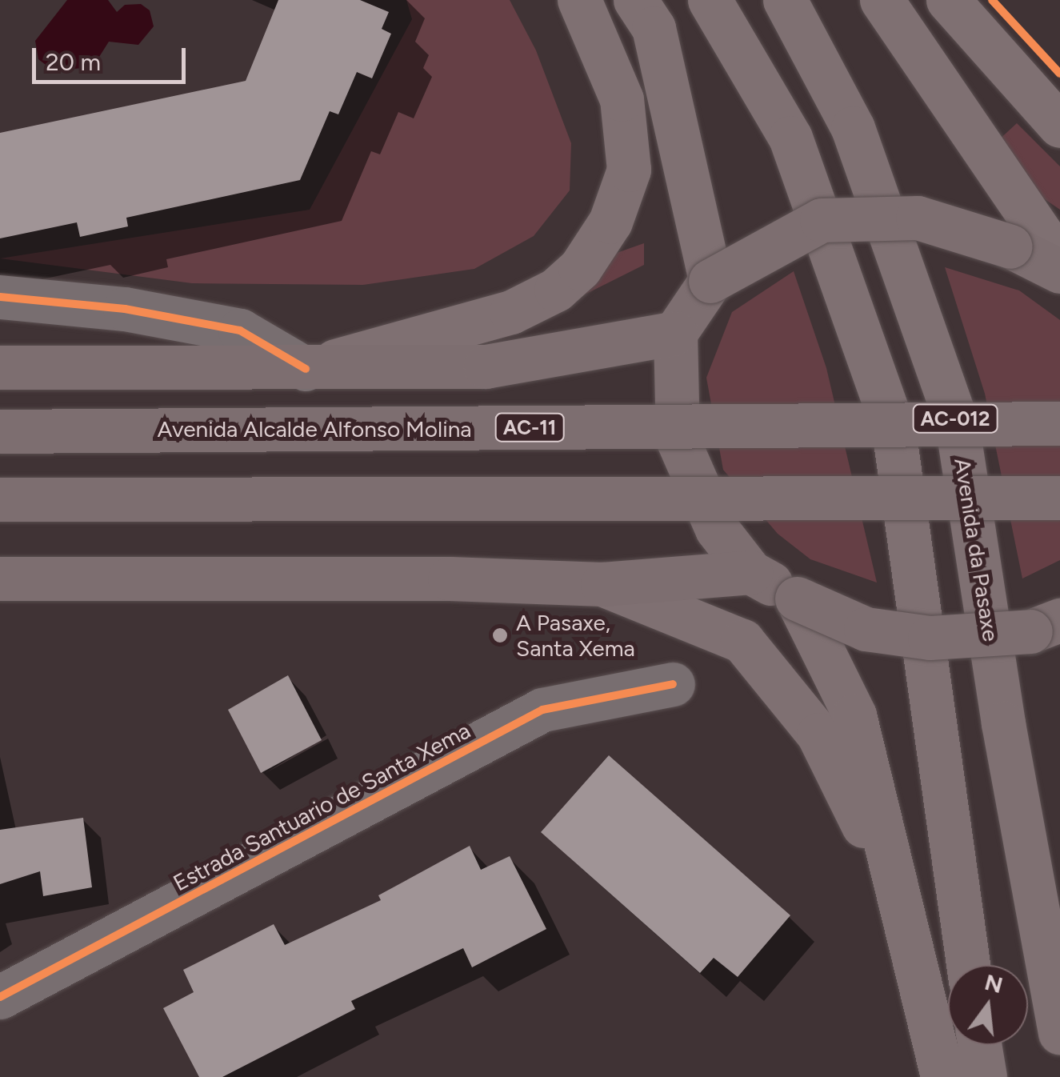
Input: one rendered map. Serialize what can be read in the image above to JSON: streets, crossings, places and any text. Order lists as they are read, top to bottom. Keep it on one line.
{"streets":{"highway":["AC-11","Avenida Alcalde Alfonso Molina"],"main road":["AC-012","Avenida da Pasaxe"],"street":["Estrada Santuario de Santa Xema"]},"places":["A Pasaxe, Santa Xema"],"scale_bar":"20 m","north":"top"}
